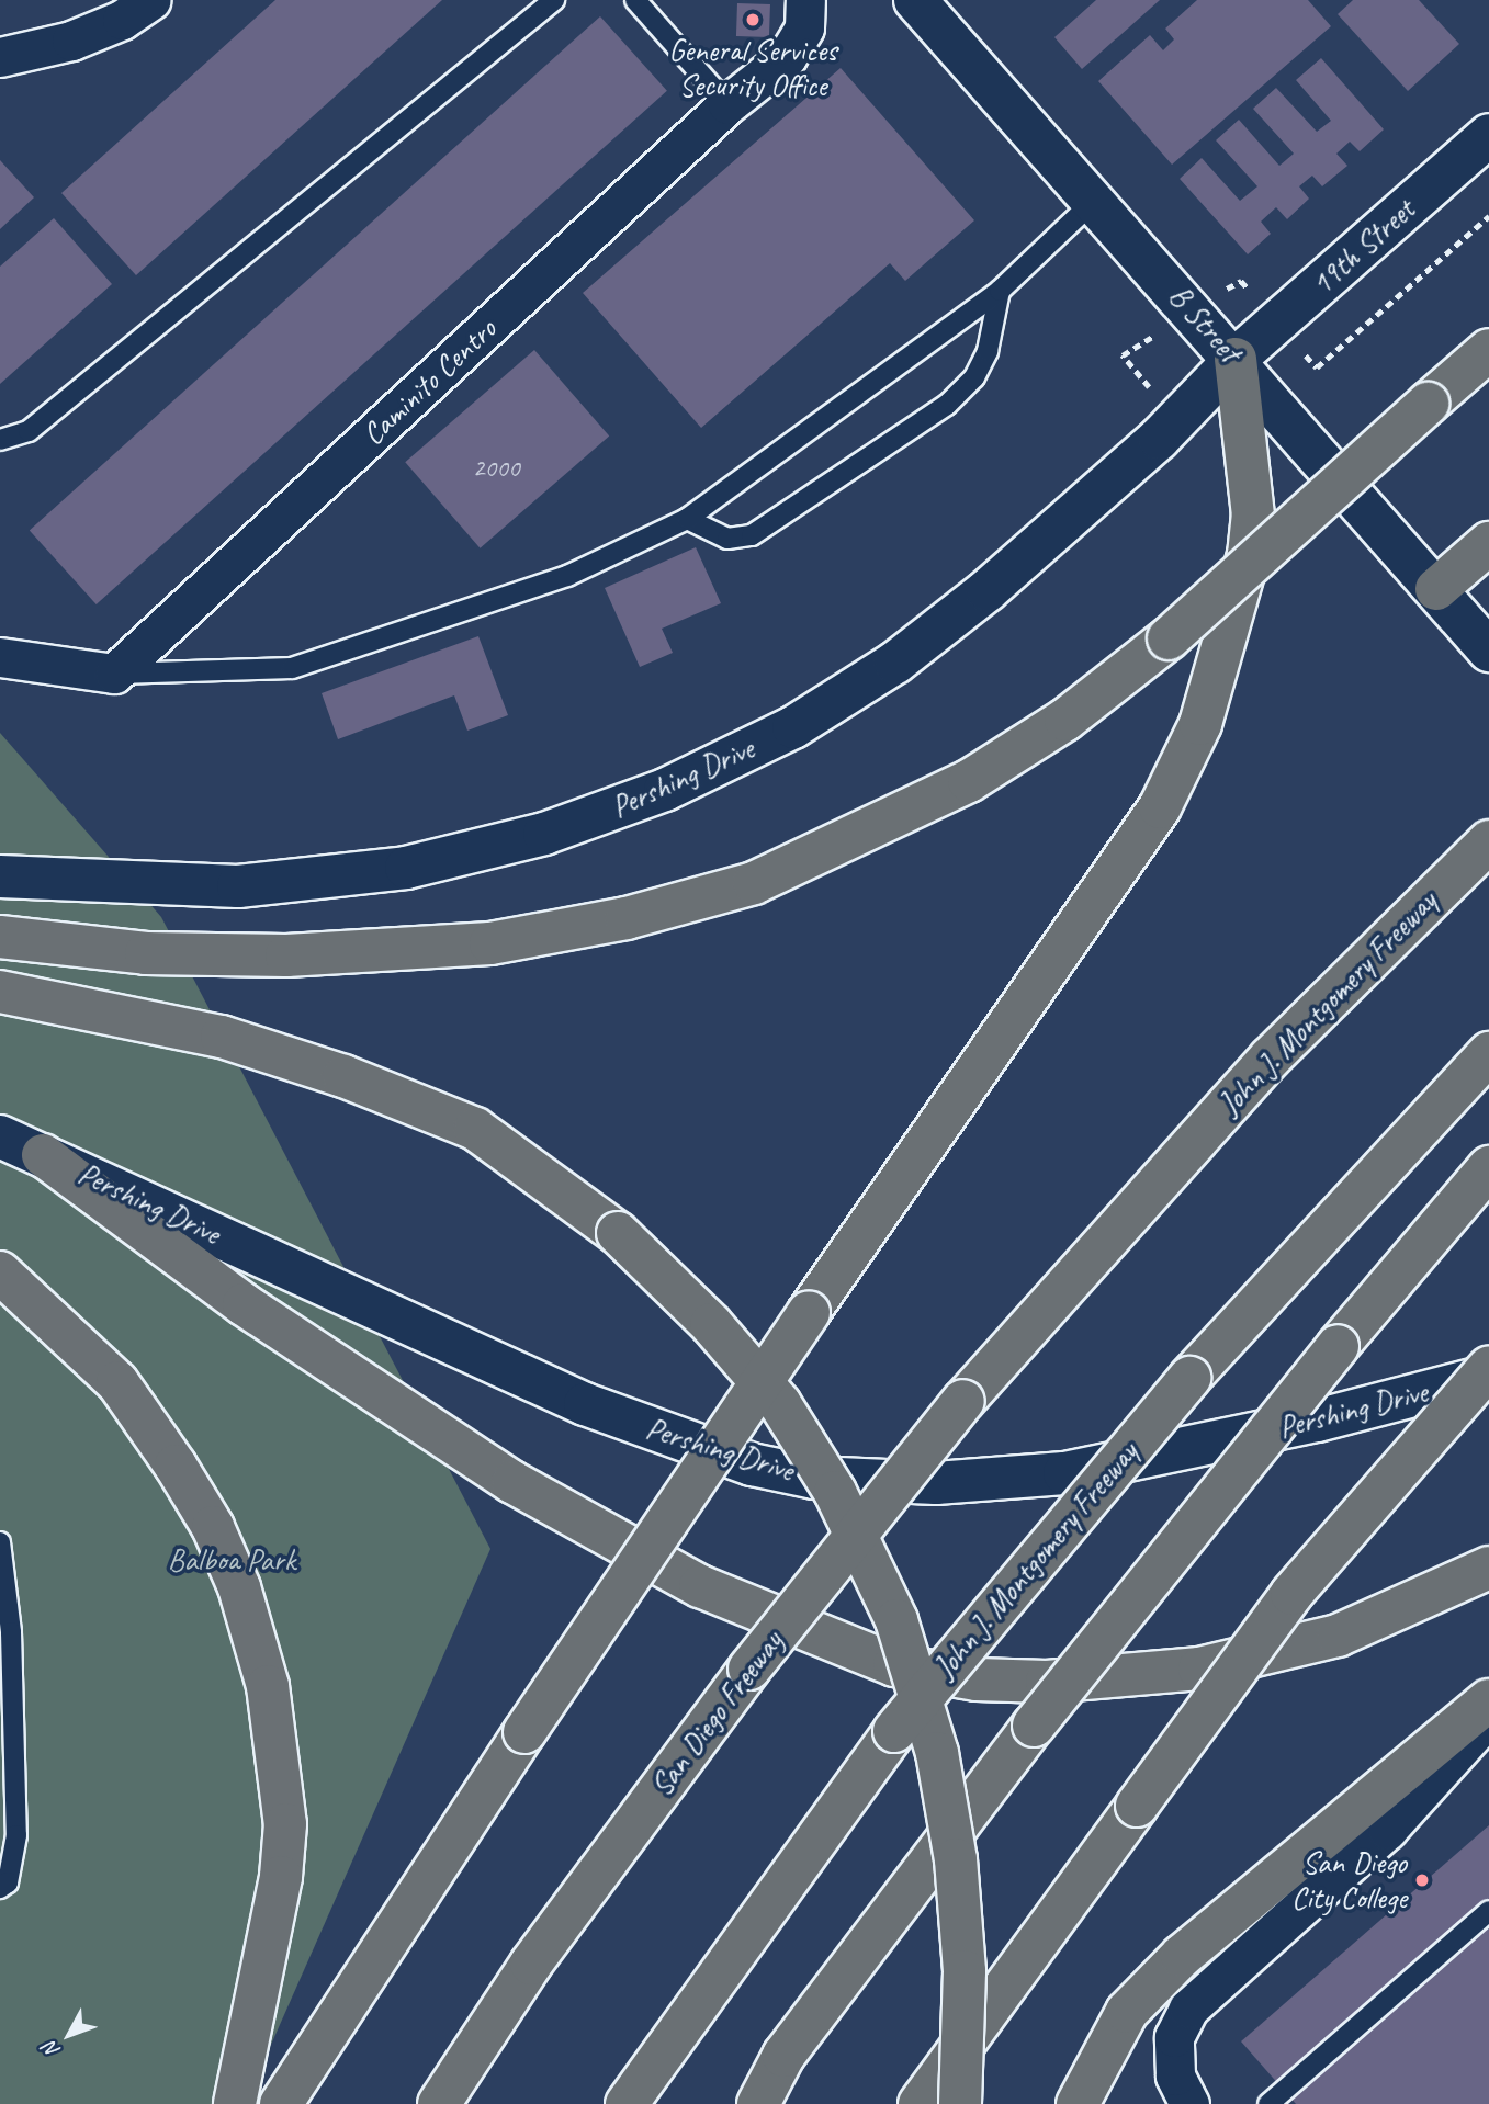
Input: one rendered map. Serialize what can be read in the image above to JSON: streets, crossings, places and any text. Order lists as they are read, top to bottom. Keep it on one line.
{"streets":{"highway":["John J. Montgomery Freeway","San Diego Freeway"],"main road":["19th Street","B Street","Pershing Drive"],"street":["Caminito Centro"]},"crossings":[["19th Street","B Street"],["19th Street","Pershing Drive"],["B Street","Pershing Drive"],["John J. Montgomery Freeway","San Diego Freeway"]],"parks":["Balboa Park"],"places":["General Services Security Office","San Diego City College"],"house_numbers":["2000"],"north":"bottom left"}
